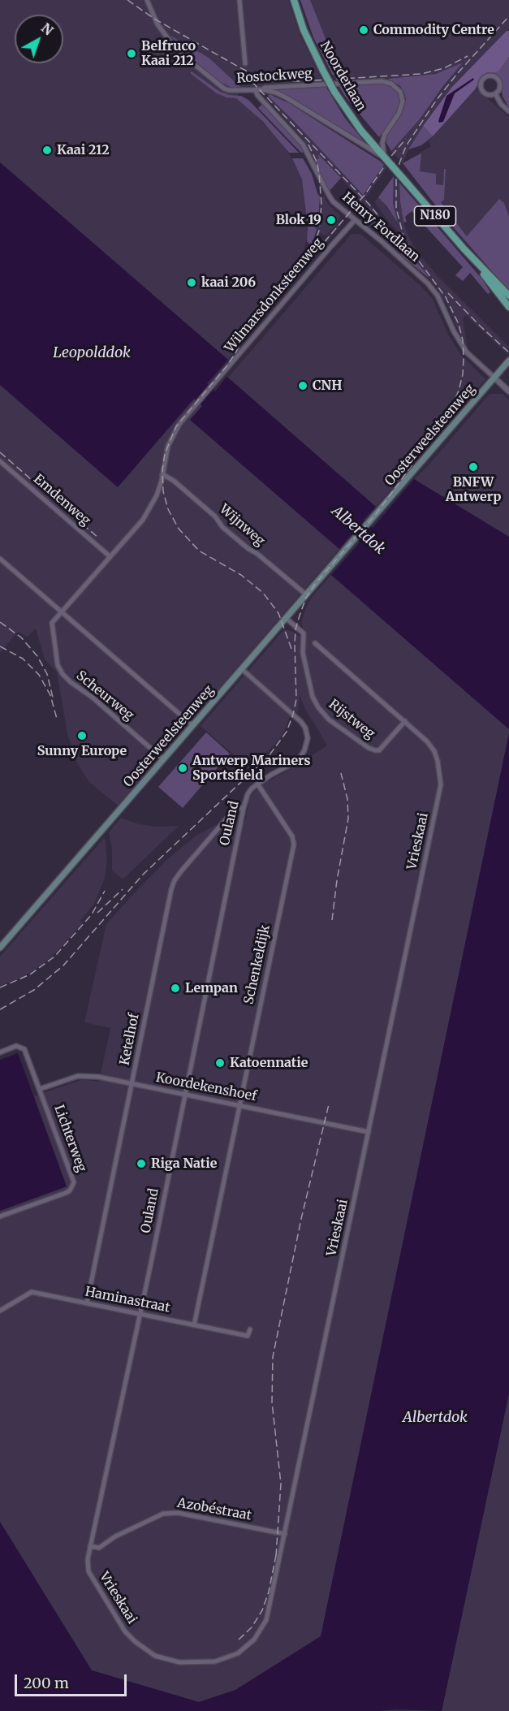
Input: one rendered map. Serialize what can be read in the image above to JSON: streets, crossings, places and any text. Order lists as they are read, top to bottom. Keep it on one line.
{"streets":{"main road":["Noorderlaan","N180","Oosterweelsteenweg"],"street":["Rostockweg","Henry Fordlaan","Wilmarsdonksteenweg","Emdenweg","Wijnweg","Scheurweg","Rijstweg","Ouland","Vrieskaai","Schenkeldijk","Ketelhof","Koordekenshoef","Lichterweg","Haminastraat","Azobéstraat"]},"crossings":[["Rostockweg","Noorderlaan"],["Rostockweg","Henry Fordlaan"],["Henry Fordlaan","Wilmarsdonksteenweg"],["Henry Fordlaan","Oosterweelsteenweg"],["Wilmarsdonksteenweg","Wijnweg"],["Oosterweelsteenweg","Wijnweg"],["Oosterweelsteenweg","Scheurweg"],["Oosterweelsteenweg","Rijstweg"],["Rijstweg","Vrieskaai"],["Ouland","Vrieskaai"],["Ouland","Schenkeldijk"],["Ouland","Ketelhof"],["Ouland","Koordekenshoef"],["Ouland","Haminastraat"],["Ouland","Azobéstraat"],["Vrieskaai","Koordekenshoef"],["Vrieskaai","Azobéstraat"],["Schenkeldijk","Koordekenshoef"],["Schenkeldijk","Haminastraat"],["Ketelhof","Koordekenshoef"],["Ketelhof","Haminastraat"],["Koordekenshoef","Lichterweg"]],"water":["Leopolddok","Albertdok"],"places":["Commodity Centre","Belfruco Kaai 212","Kaai 212","Blok 19","kaai 206","CNH","BNFW Antwerp","Sunny Europe","Antwerp Mariners Sportsfield","Lempan","Katoennatie","Riga Natie"],"scale_bar":"200 m","north":"top right"}
